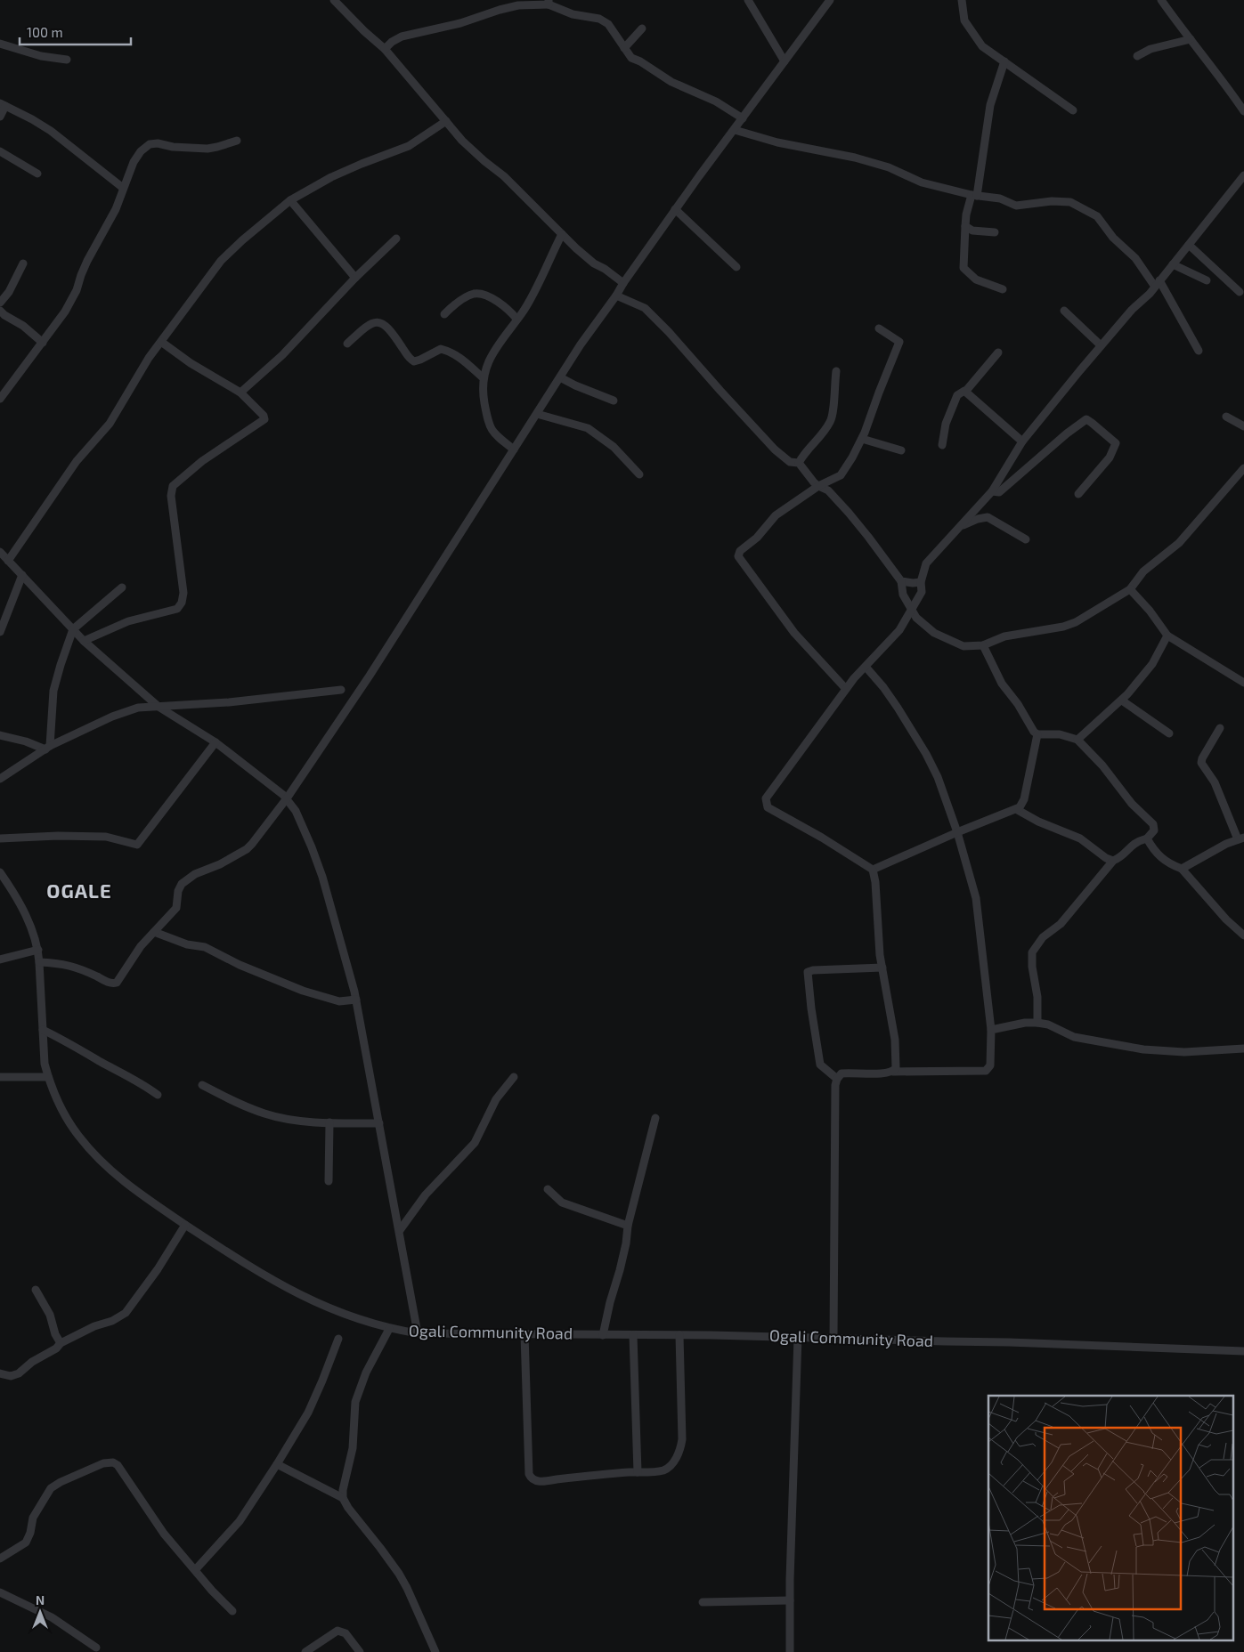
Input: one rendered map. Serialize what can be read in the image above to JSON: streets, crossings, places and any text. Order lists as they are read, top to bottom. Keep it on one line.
{"streets":{"street":["Ogali Community Road"]},"districts":["OGALE"],"scale_bar":"100 m","north":"top"}
